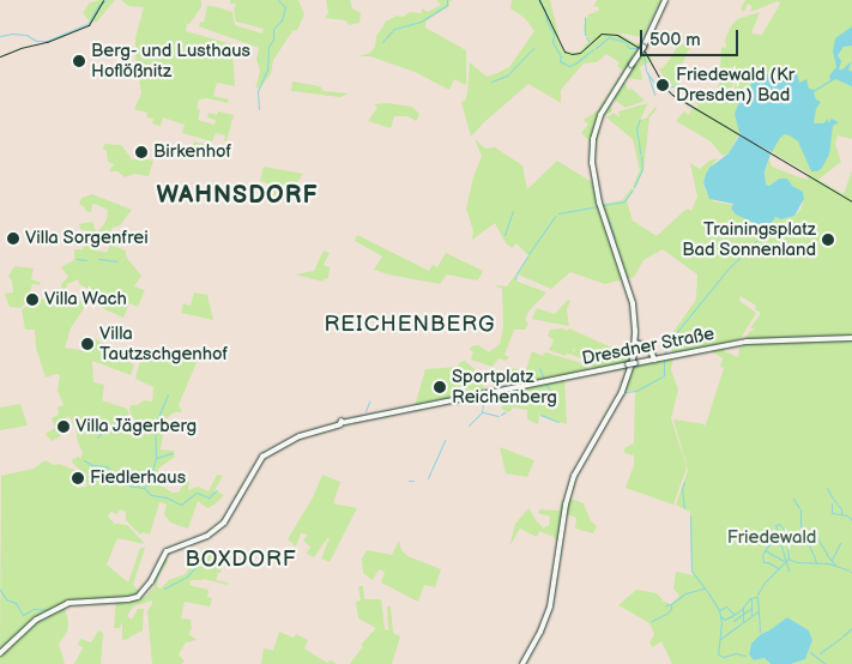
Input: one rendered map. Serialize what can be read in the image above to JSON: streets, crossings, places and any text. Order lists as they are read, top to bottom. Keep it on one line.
{"streets":{"main road":["Dresdner Straße"]},"districts":["WAHNSDORF","REICHENBERG","BOXDORF"],"parks":["Friedewald"],"places":["Berg- und Lusthaus Hoflößnitz","Friedewald (Kr Dresden) Bad","Birkenhof","Villa Sorgenfrei","Trainingsplatz Bad Sonnenland","Villa Wach","Villa Tautzschgenhof","Sportplatz Reichenberg","Villa Jägerberg","Fiedlerhaus"],"scale_bar":"500 m"}
